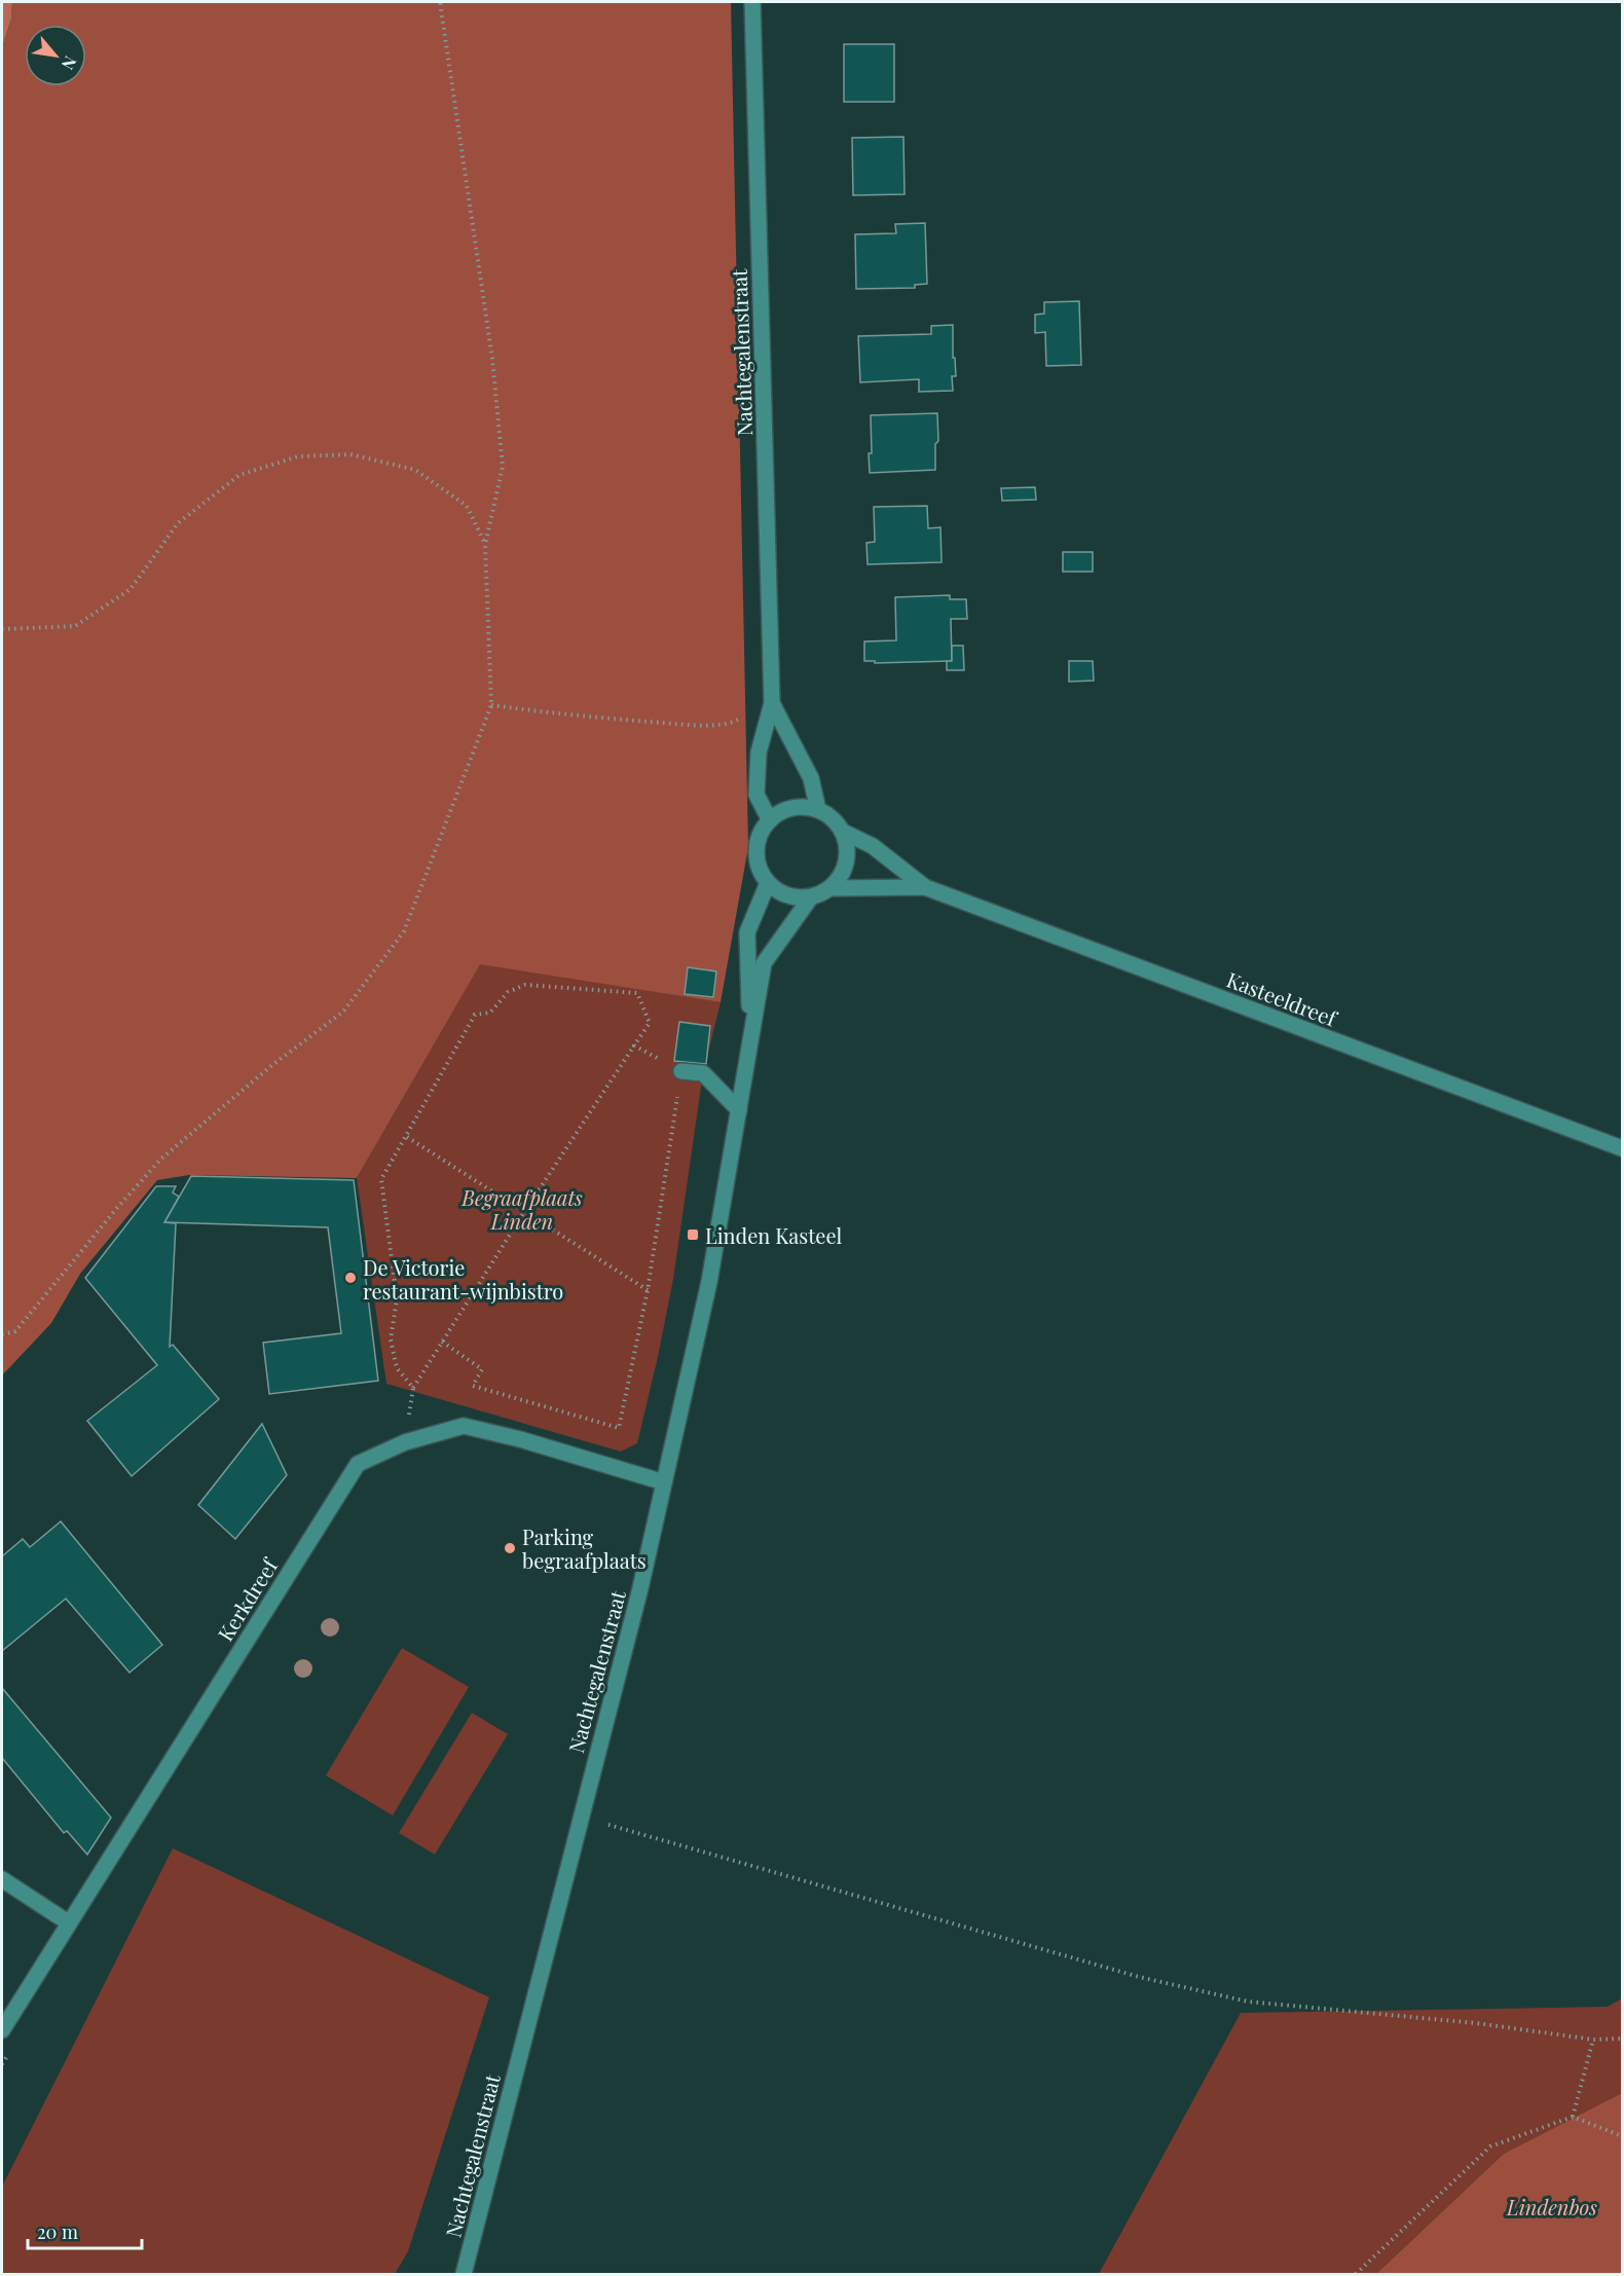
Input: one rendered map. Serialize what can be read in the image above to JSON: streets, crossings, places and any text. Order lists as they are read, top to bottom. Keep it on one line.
{"streets":{"street":["Nachtegalenstraat","Kasteeldreef","Kerkdreef"]},"crossings":[["Nachtegalenstraat","Kasteeldreef"],["Nachtegalenstraat","Kerkdreef"]],"parks":["Begraafplaats Linden","Lindenbos"],"places":{"transit":["Linden Kasteel"],"other":["De Victorie restaurant-wijnbistro","Parking begraafplaats"]},"scale_bar":"20 m","north":"bottom right"}
